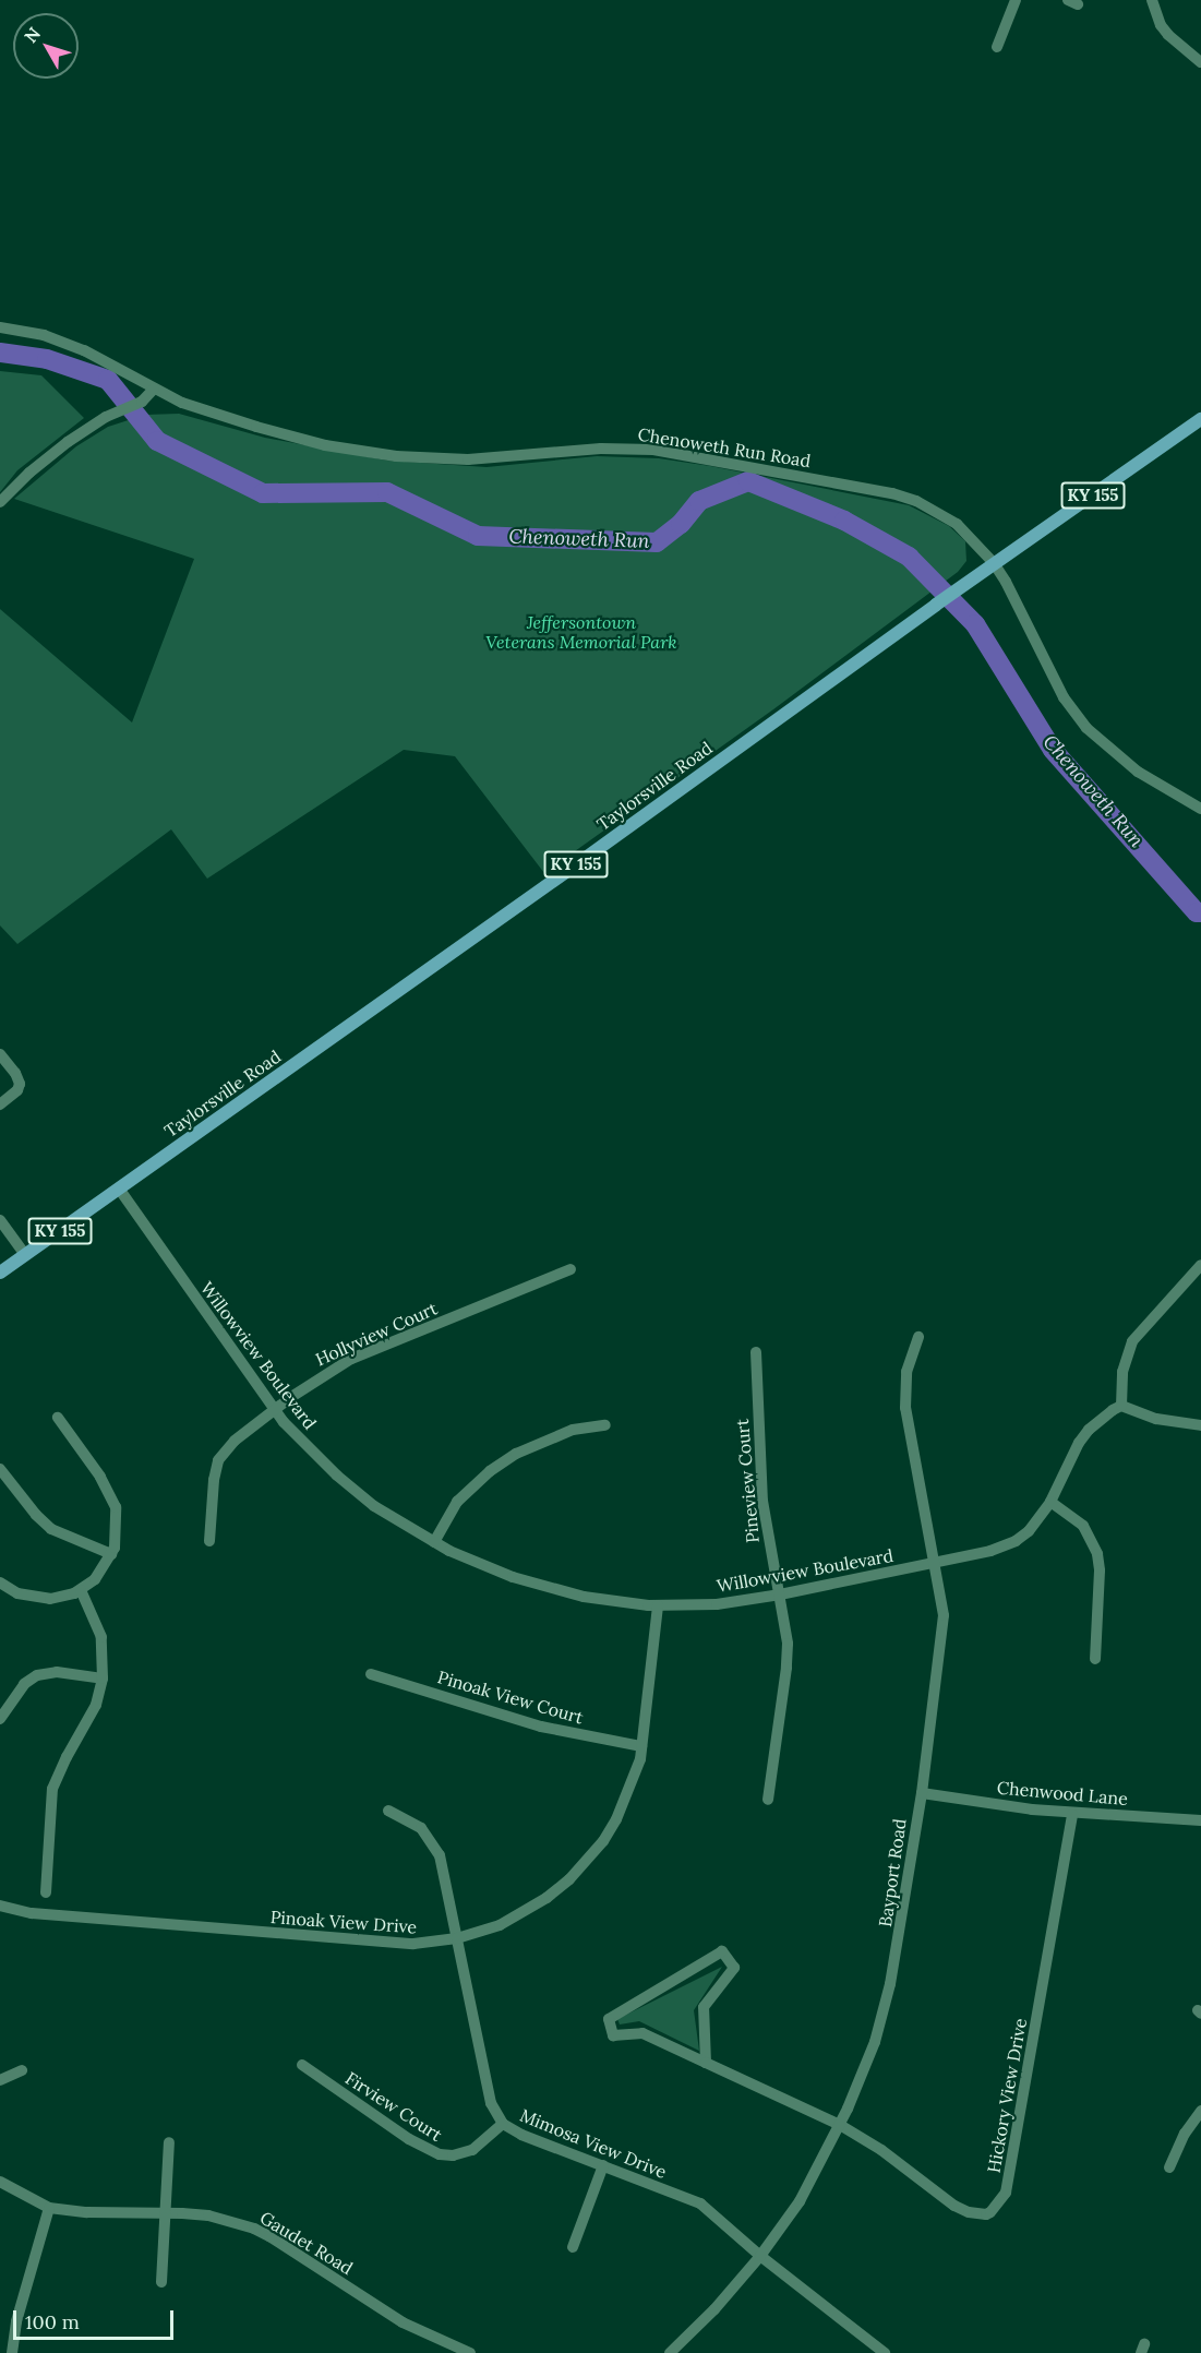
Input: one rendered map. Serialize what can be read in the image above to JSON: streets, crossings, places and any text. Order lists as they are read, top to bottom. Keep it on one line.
{"streets":{"main road":["KY 155","Taylorsville Road"],"street":["Chenoweth Run Road","Hollyview Court","Willowview Boulevard","Pineview Court","Pinoak View Court","Chenwood Lane","Bayport Road","Pinoak View Drive","Hickory View Drive","Firview Court","Mimosa View Drive","Gaudet Road"]},"crossings":[["Chenoweth Run Road","Taylorsville Road"],["Taylorsville Road","Willowview Boulevard"],["Hollyview Court","Willowview Boulevard"],["Willowview Boulevard","Pineview Court"],["Willowview Boulevard","Bayport Road"],["Willowview Boulevard","Pinoak View Drive"],["Pinoak View Court","Pinoak View Drive"],["Chenwood Lane","Bayport Road"],["Chenwood Lane","Hickory View Drive"],["Bayport Road","Hickory View Drive"],["Bayport Road","Mimosa View Drive"],["Pinoak View Drive","Mimosa View Drive"],["Firview Court","Mimosa View Drive"]],"water":["Chenoweth Run"],"parks":["Jeffersontown Veterans Memorial Park"],"scale_bar":"100 m","north":"top left"}
